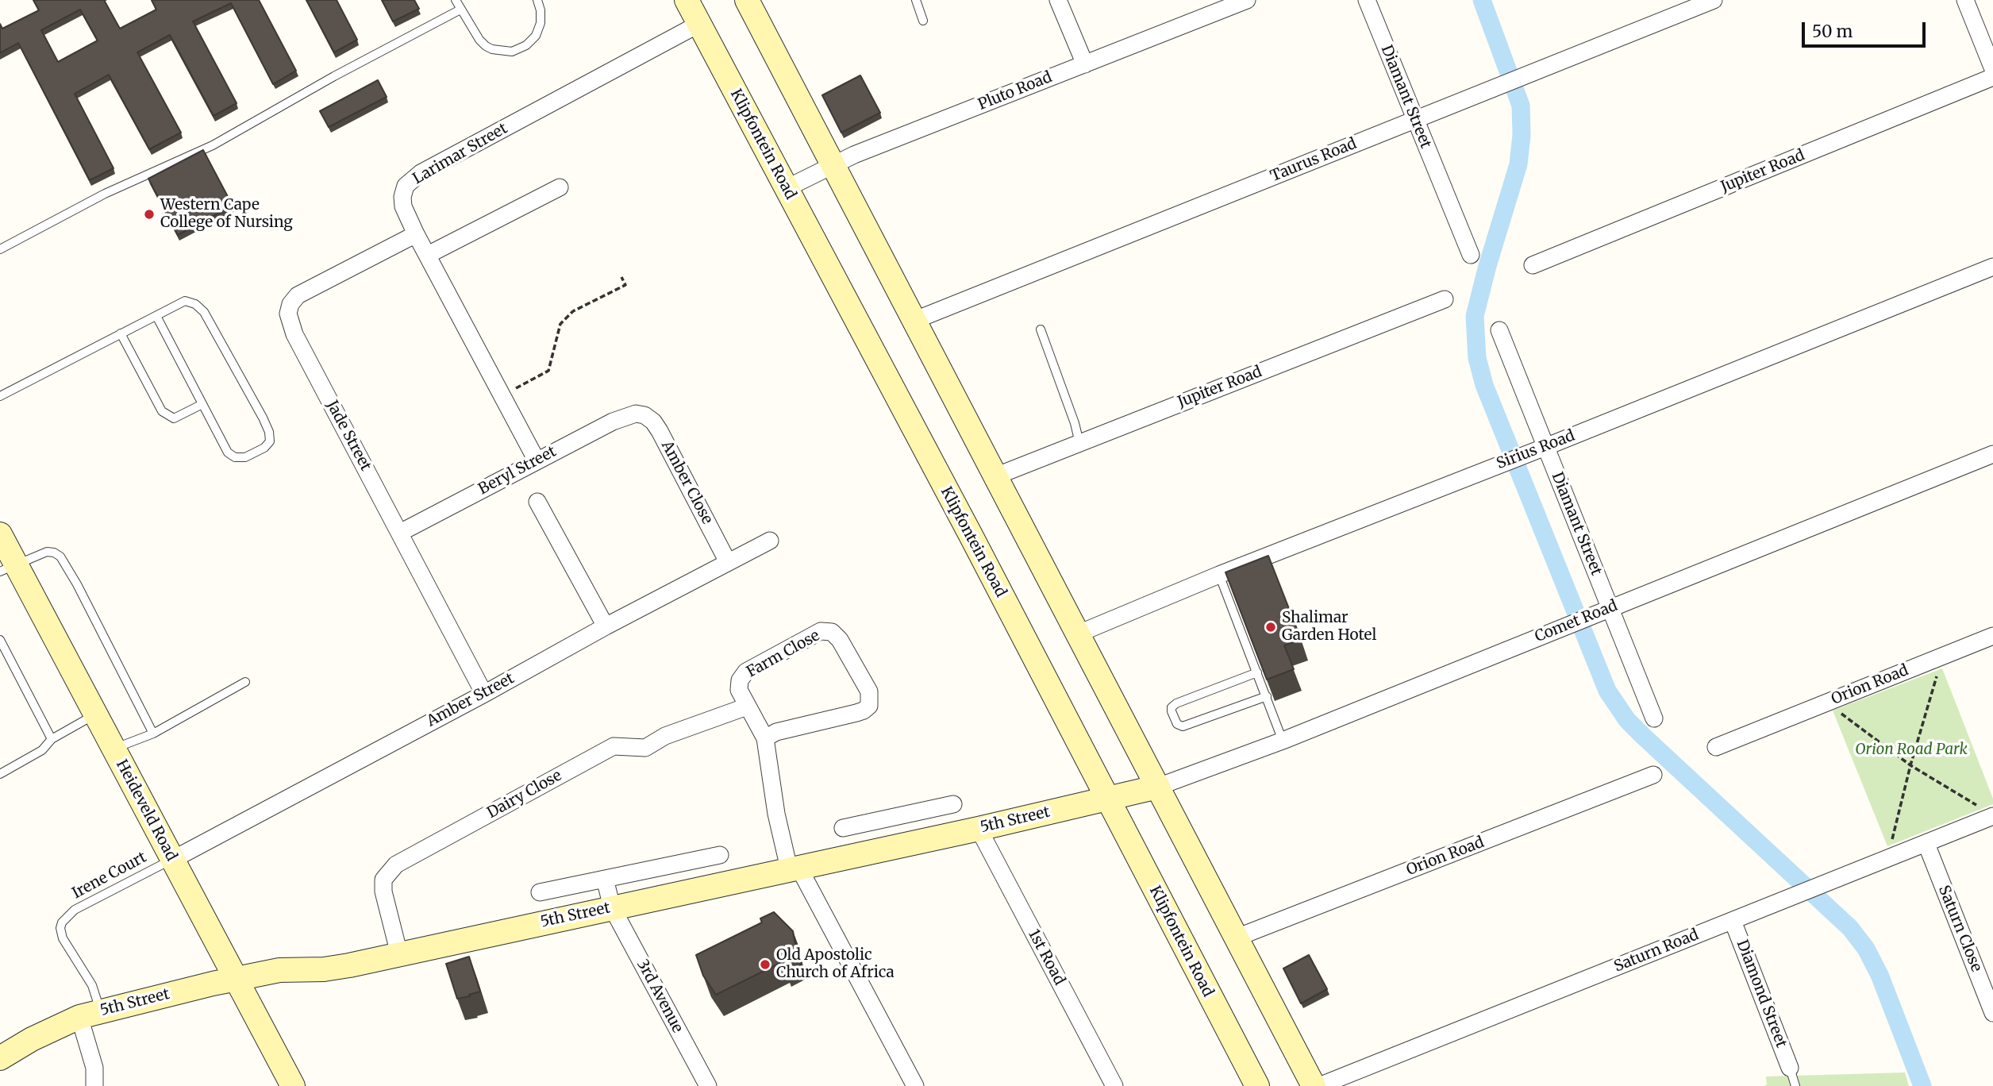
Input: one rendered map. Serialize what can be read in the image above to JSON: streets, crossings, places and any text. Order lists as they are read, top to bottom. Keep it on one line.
{"streets":{"main road":["Klipfontein Road","Heideveld Road","5th Street"],"street":["Pluto Road","Diamant Street","Larimar Street","Taurus Road","Jupiter Road","Jade Street","Sirius Road","Beryl Street","Amber Close","Comet Road","Farm Close","Orion Road","Amber Street","Dairy Close","Saturn Close","Saturn Road","1st Road","Diamond Street","3rd Avenue"],"lane":["Irene Court"]},"crossings":[["Pluto Road","Klipfontein Road"],["Diamant Street","Taurus Road"],["Diamant Street","Sirius Road"],["Diamant Street","Comet Road"],["Klipfontein Road","Larimar Street"],["Klipfontein Road","5th Street"],["Larimar Street","Jade Street"],["Larimar Street","Beryl Street"],["Jade Street","Beryl Street"],["Jade Street","Amber Street"],["Beryl Street","Amber Close"],["Amber Close","Amber Street"],["Comet Road","5th Street"],["Farm Close","Dairy Close"],["Farm Close","5th Street"],["Amber Street","Heideveld Road"],["Amber Street","Irene Court"],["Dairy Close","5th Street"],["Heideveld Road","5th Street"],["Heideveld Road","Irene Court"],["5th Street","Irene Court"],["5th Street","1st Road"],["5th Street","3rd Avenue"],["Saturn Close","Saturn Road"],["Saturn Road","Diamond Street"]],"parks":["Orion Road Park"],"places":["Western Cape College of Nursing","Shalimar Garden Hotel","Old Apostolic Church of Africa"],"scale_bar":"50 m"}
